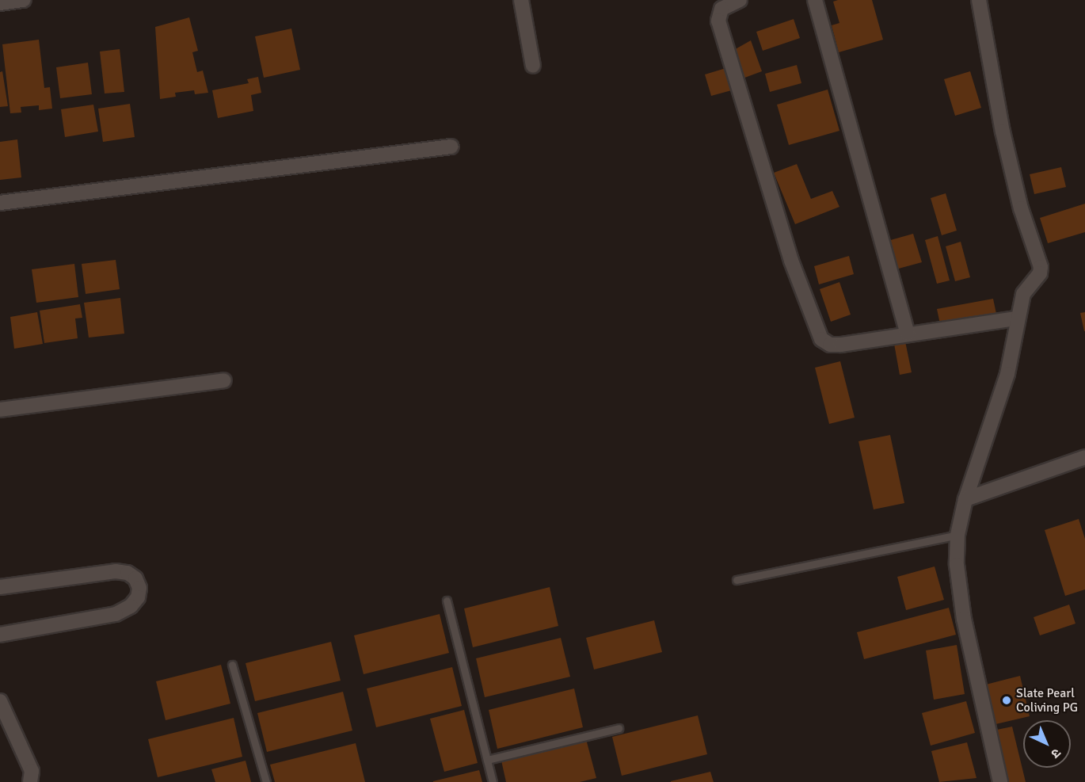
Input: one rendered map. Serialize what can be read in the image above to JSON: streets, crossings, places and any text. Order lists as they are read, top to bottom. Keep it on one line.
{"places":["Slate Pearl Coliving PG"],"north":"bottom right"}
